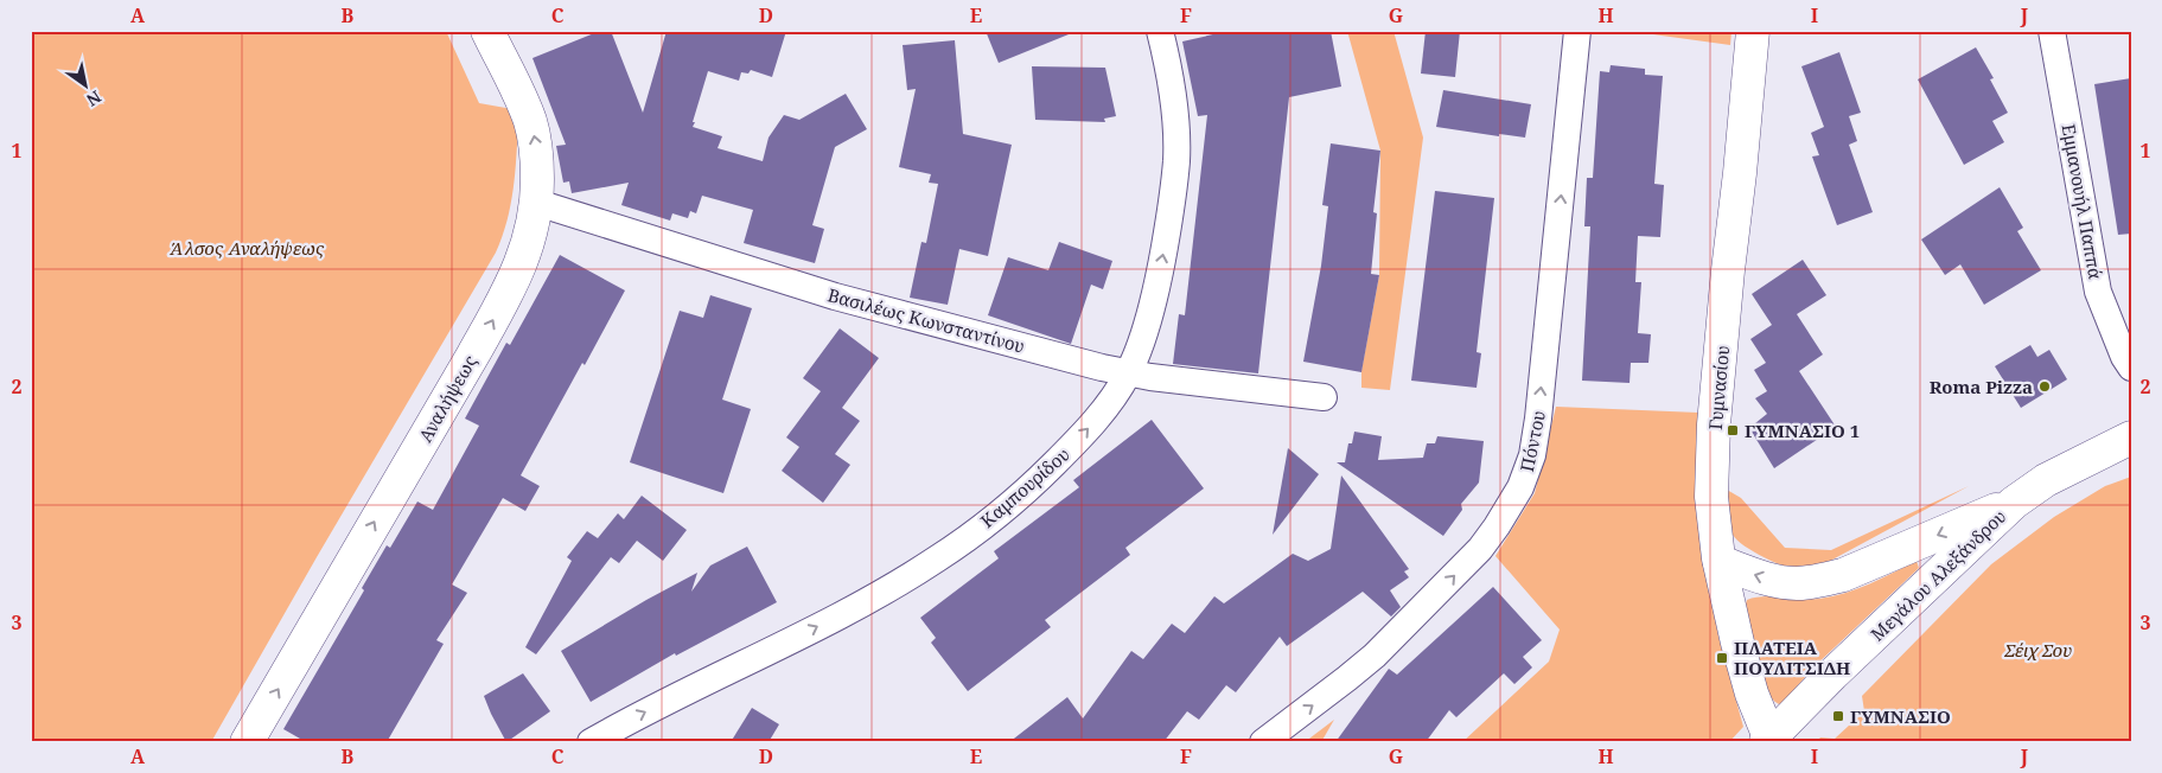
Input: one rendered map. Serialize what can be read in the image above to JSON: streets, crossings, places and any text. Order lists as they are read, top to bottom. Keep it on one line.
{"streets":{"street":["Εμμανουήλ Παππά","Βασιλέως Κωνσταντίνου","Γυμνασίου","Αναλήψεως","Πόντου","Καμπουρίδου","Μεγάλου Αλεξάνδρου"]},"crossings":[["Βασιλέως Κωνσταντίνου","Αναλήψεως"],["Βασιλέως Κωνσταντίνου","Καμπουρίδου"],["Γυμνασίου","Μεγάλου Αλεξάνδρου"]],"one_way":["Αναλήψεως","Πόντου","Καμπουρίδου"],"parks":["Άλσος Αναλήψεως","Σέιχ Σου"],"places":{"other":["Roma Pizza"],"transit":["ΓΥΜΝΑΣΙΟ 1","ΠΛΑΤΕΙΑ ΠΟΥΛΙΤΣΙΔΗ","ΓΥΜΝΑΣΙΟ"]},"north":"bottom right","grid":{"columns":["A","B","C","D","E","F","G","H","I","J"],"rows":["1","2","3"]}}
